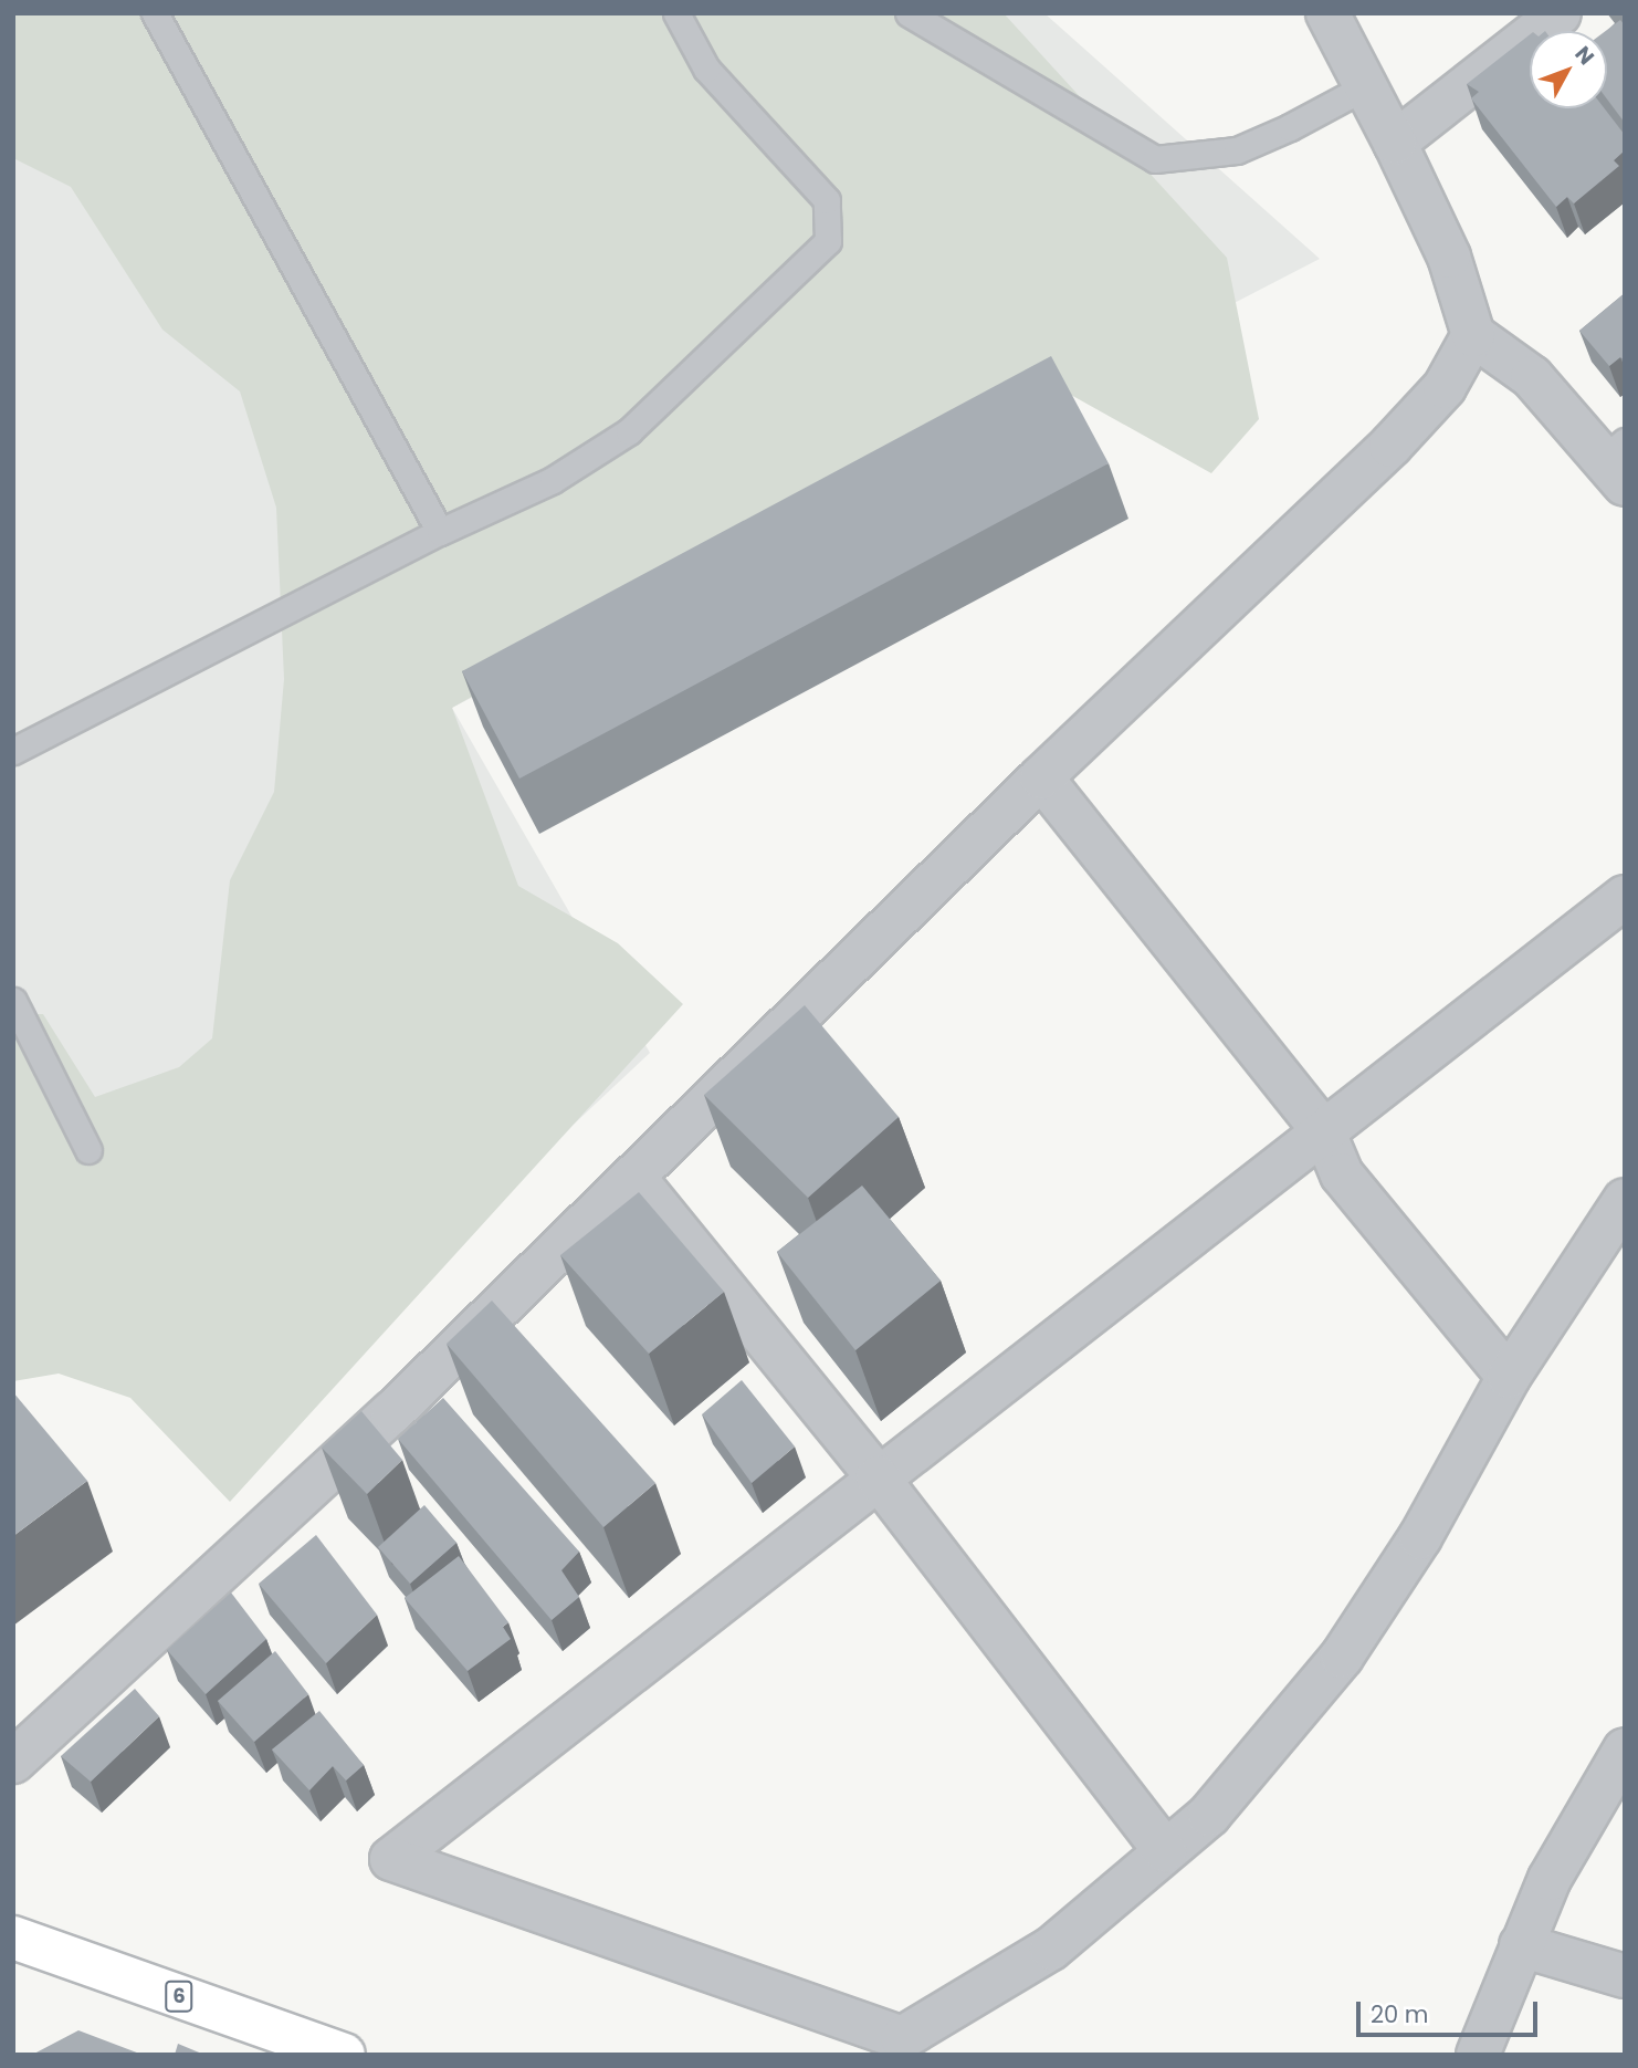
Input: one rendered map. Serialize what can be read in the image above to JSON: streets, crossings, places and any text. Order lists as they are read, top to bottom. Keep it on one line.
{"streets":{"highway":["6"]},"scale_bar":"20 m","north":"top right"}
